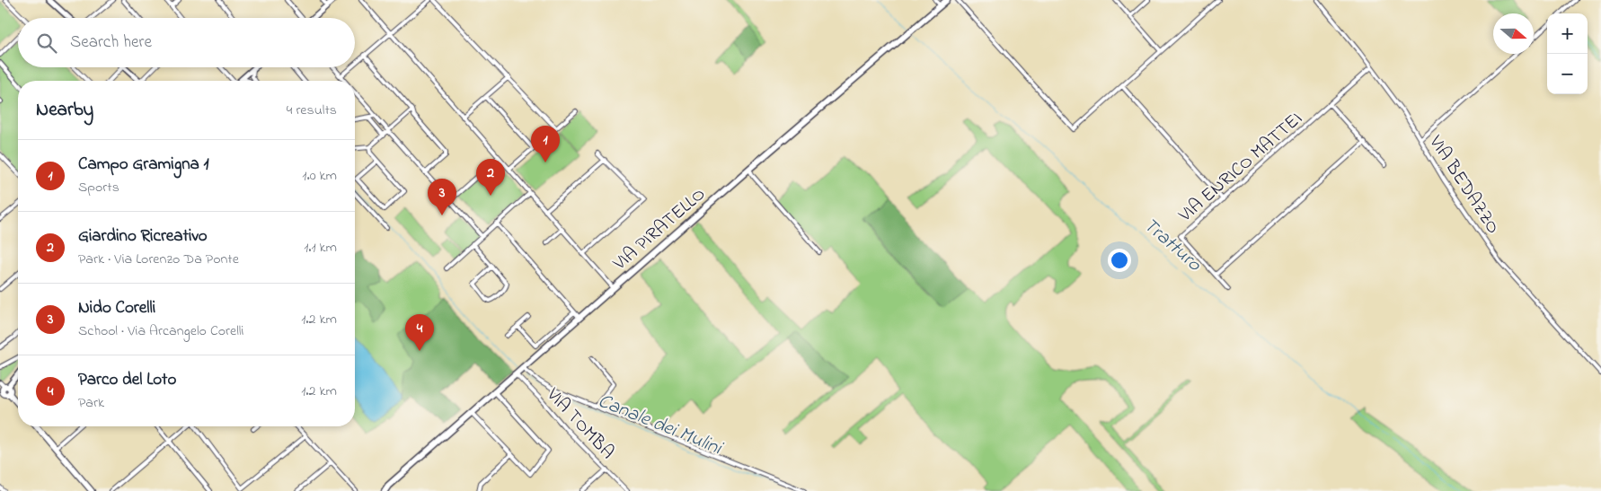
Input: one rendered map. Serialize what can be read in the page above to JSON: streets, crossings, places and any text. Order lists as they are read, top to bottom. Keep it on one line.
{"streets":{"main road":["VIA PIRATELLO"],"street":["VIA ENRICO MATTEI","VIA BEDAZZO","VIA TOMBA"]},"crossings":[["VIA ENRICO MATTEI","VIA BEDAZZO"],["VIA PIRATELLO","VIA TOMBA"]],"water":["Tratturo","Canale dei Mulini"],"north":"right","page":{"map_buttons":["+","−"],"search":"Search here","heading":["Nearby","4 results"],"pins":["1","2","3","4"],"list":[{"mark":"1","name":"Campo Gramigna 1","note":"Sports","value":"1.0 km"},{"mark":"2","name":"Giardino Ricreativo","note":"Park · Via Lorenzo Da Ponte","value":"1.1 km"},{"mark":"3","name":"Nido Corelli","note":"School · Via Arcangelo Corelli","value":"1.2 km"},{"mark":"4","name":"Parco del Loto","note":"Park","value":"1.2 km"}]}}
